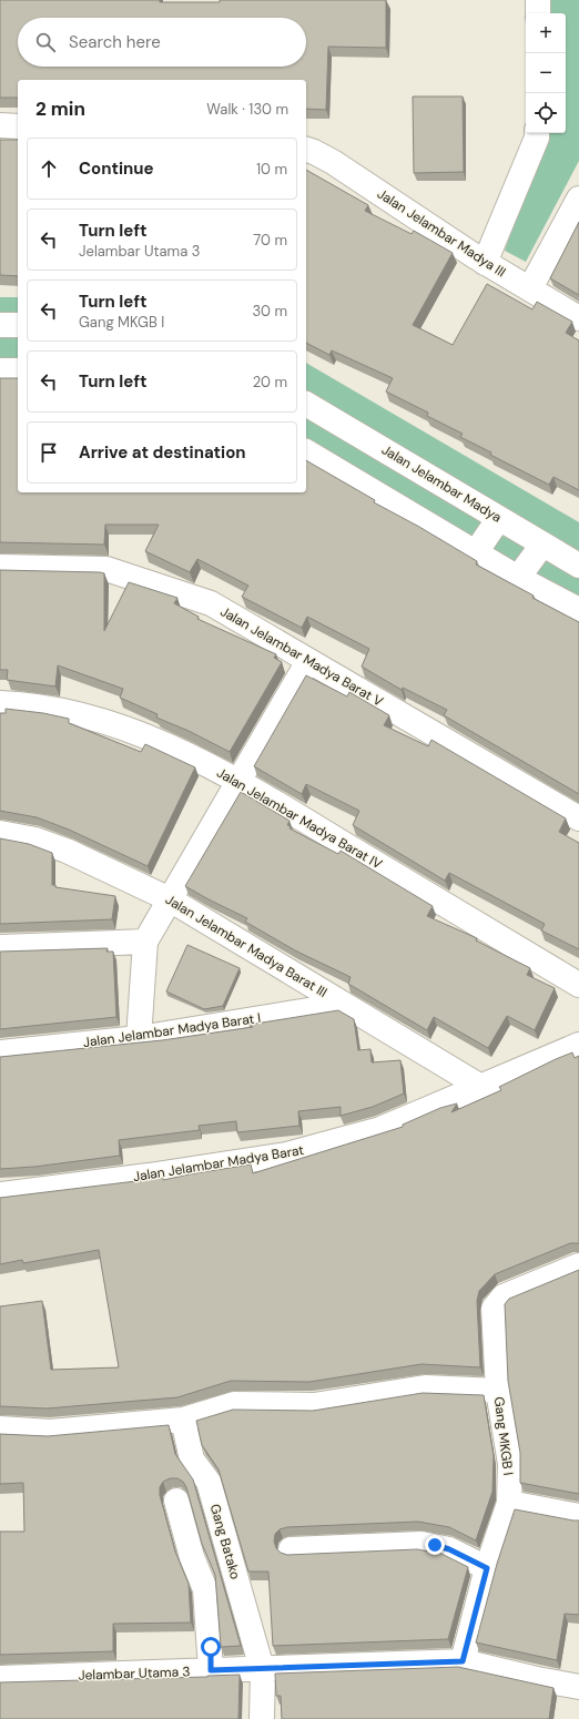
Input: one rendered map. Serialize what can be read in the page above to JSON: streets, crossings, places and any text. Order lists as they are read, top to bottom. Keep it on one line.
{"streets":{"street":["Jalan Jelambar Madya III","Jalan Jelambar Madya","Jalan Jelambar Madya Barat V","Jalan Jelambar Madya Barat IV","Jalan Jelambar Madya Barat III","Jalan Jelambar Madya Barat I","Jalan Jelambar Madya Barat","Gang MKGB I","Gang Batako","Jelambar Utama 3"]},"crossings":[["Jalan Jelambar Madya Barat III","Jalan Jelambar Madya Barat I"],["Jalan Jelambar Madya Barat III","Jalan Jelambar Madya Barat"],["Gang MKGB I","Jelambar Utama 3"],["Gang Batako","Jelambar Utama 3"]],"page":{"map_buttons":["+","−"],"search":"Search here","heading":["2 min","Walk · 130 m"],"list":[["Continue","10 m"],["Turn left","Jelambar Utama 3","70 m"],["Turn left","Gang MKGB I","30 m"],["Turn left","20 m"],"Arrive at destination"]}}
